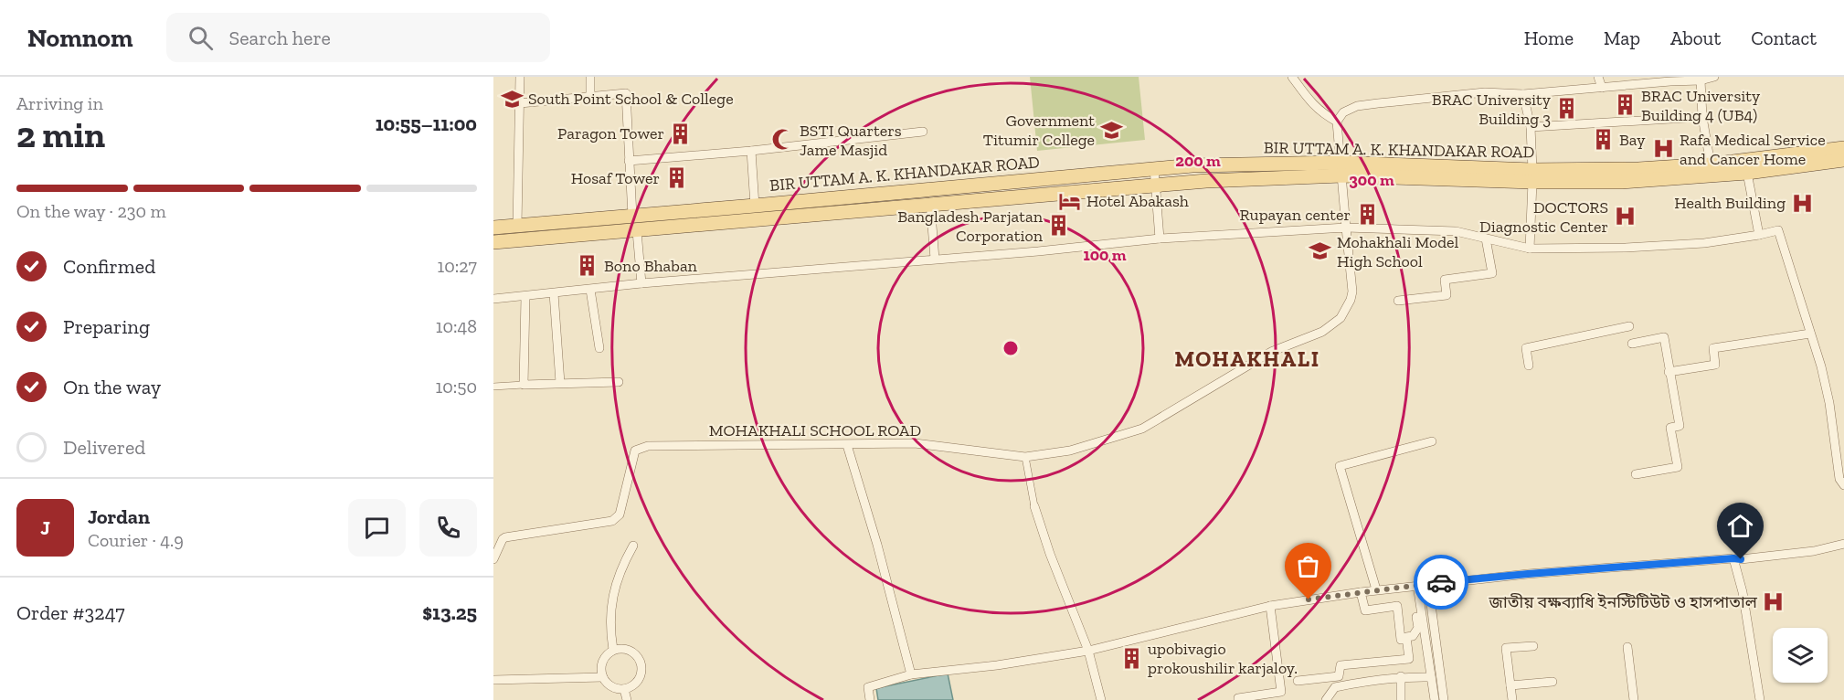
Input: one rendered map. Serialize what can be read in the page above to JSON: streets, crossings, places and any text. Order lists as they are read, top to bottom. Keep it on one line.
{"streets":{"main road":["BIR UTTAM A. K. KHANDAKAR ROAD"],"street":["MOHAKHALI SCHOOL ROAD"]},"crossings":[["BIR UTTAM A. K. KHANDAKAR ROAD","MOHAKHALI SCHOOL ROAD"]],"districts":["MOHAKHALI"],"places":{"school or university":["South Point School & College","Government Titumir College","Mohakhali Model High School"],"building":["BRAC University Building 4 (UB4)","BRAC University Building 3","Paragon Tower","Bay","Hosaf Tower","Rupayan center","Bangladesh Parjatan Corporation","Bono Bhaban","upobivagio prokoushilir karjaloy."],"mosque":["BSTI Quarters Jame Masjid"],"hospital":["Rafa Medical Service and Cancer Home","Health Building","DOCTORS Diagnostic Center","জাতীয় বক্ষব্যাধি ইনস্টিটিউট ও হাসপাতাল"],"hotel":["Hotel Abakash"]},"page":{"header":"Nomnom","search":"Search here","nav":["Home","Map","About","Contact"],"heading":["2 min","Arriving in","10:55–11:00"],"panel":["Jordan","Courier · 4.9","Order #3247","$13.25"],"bar":"On the way · 230 m","list":[["Confirmed","10:27"],["Preparing","10:48"],["On the way","10:50"],"Delivered"],"round":"J"},"rings":["200 m","300 m","100 m"]}
